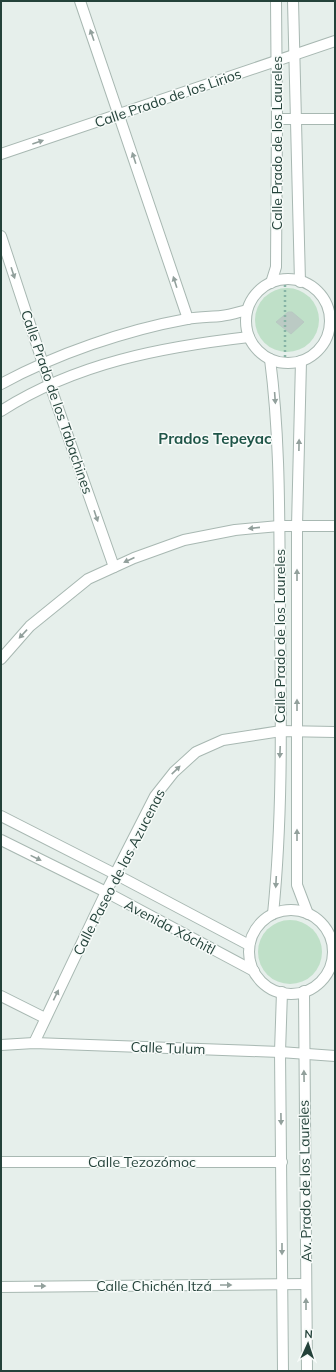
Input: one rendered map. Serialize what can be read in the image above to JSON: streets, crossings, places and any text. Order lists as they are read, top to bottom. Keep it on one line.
{"streets":{"street":["Calle Prado de los Lirios","Calle Prado de los Laureles","Calle Prado de los Tabachines","Calle Paseo de las Azucenas","Avenida Xóchitl","Calle Tulum","Calle Tezozómoc","Av. Prado de los Laureles","Calle Chichén Itzá"]},"crossings":[["Calle Prado de los Lirios","Calle Prado de los Laureles"],["Calle Prado de los Laureles","Calle Paseo de las Azucenas"],["Calle Prado de los Laureles","Avenida Xóchitl"],["Calle Prado de los Laureles","Av. Prado de los Laureles"],["Calle Paseo de las Azucenas","Avenida Xóchitl"],["Calle Paseo de las Azucenas","Calle Tulum"],["Avenida Xóchitl","Av. Prado de los Laureles"],["Calle Tulum","Av. Prado de los Laureles"],["Calle Tezozómoc","Av. Prado de los Laureles"],["Av. Prado de los Laureles","Calle Chichén Itzá"]],"one_way":["Calle Prado de los Lirios","Calle Prado de los Tabachines","Calle Paseo de las Azucenas","Calle Chichén Itzá"],"districts":["Prados Tepeyac"],"north":"top"}
